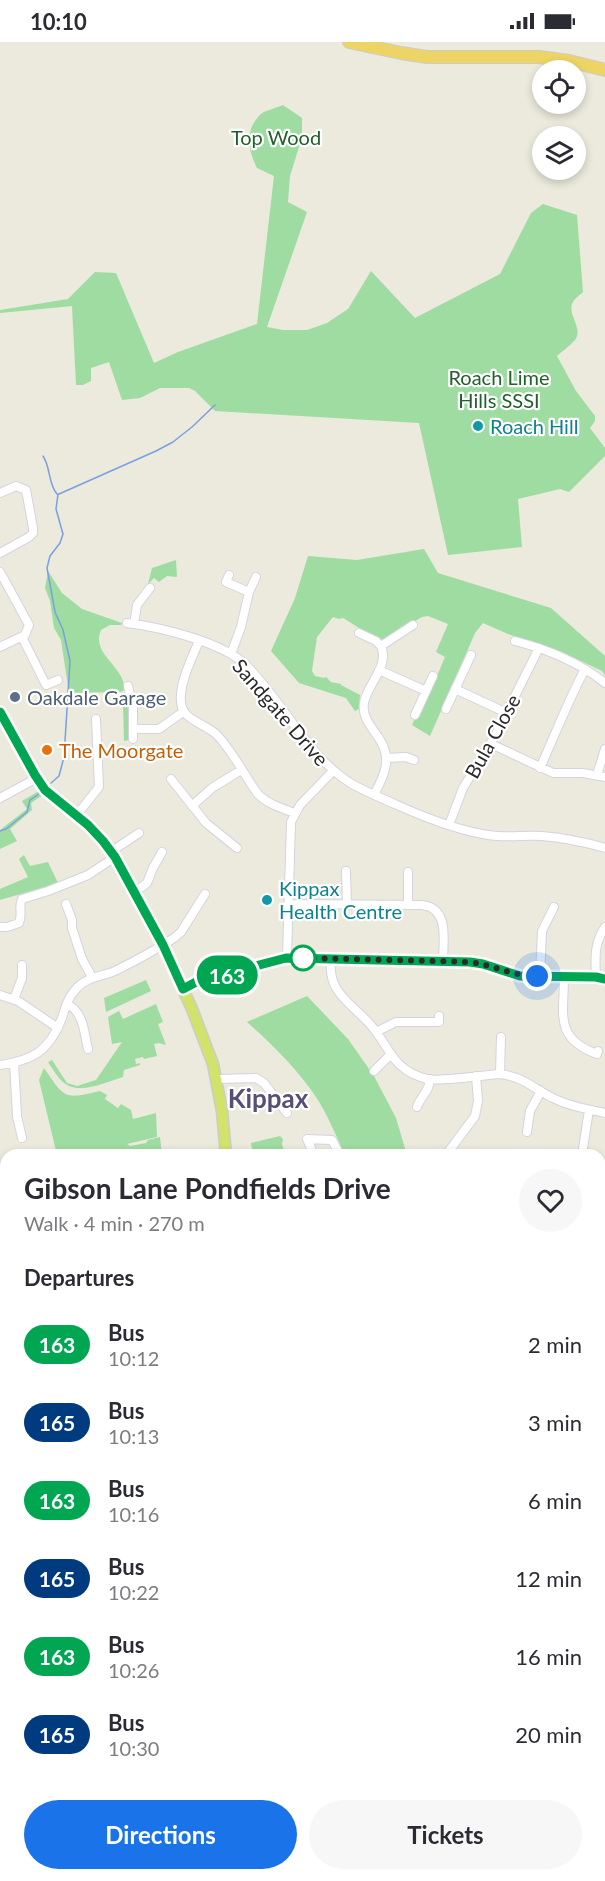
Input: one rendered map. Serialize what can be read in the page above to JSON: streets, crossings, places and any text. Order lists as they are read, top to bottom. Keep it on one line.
{"streets":{"street":["Sandgate Drive","Bula Close"]},"crossings":[["Sandgate Drive","Bula Close"]],"districts":["Kippax"],"parks":["Top Wood","Roach Lime Hills SSSI"],"places":["Roach Hill","Oakdale Garage","The Moorgate","Kippax Health Centre"],"lines":["bus line 163"],"page":{"status":"10:10","on_map":"163","heading":[["Gibson Lane Pondfields Drive","Walk · 4 min · 270 m"],"Departures"],"list":[{"mark":"163","name":"Bus","note":"10:12","value":"2 min"},{"mark":"165","name":"Bus","note":"10:13","value":"3 min"},{"mark":"163","name":"Bus","note":"10:16","value":"6 min"},{"mark":"165","name":"Bus","note":"10:22","value":"12 min"},{"mark":"163","name":"Bus","note":"10:26","value":"16 min"},{"mark":"165","name":"Bus","note":"10:30","value":"20 min"}],"buttons":["Directions","Tickets"]}}
